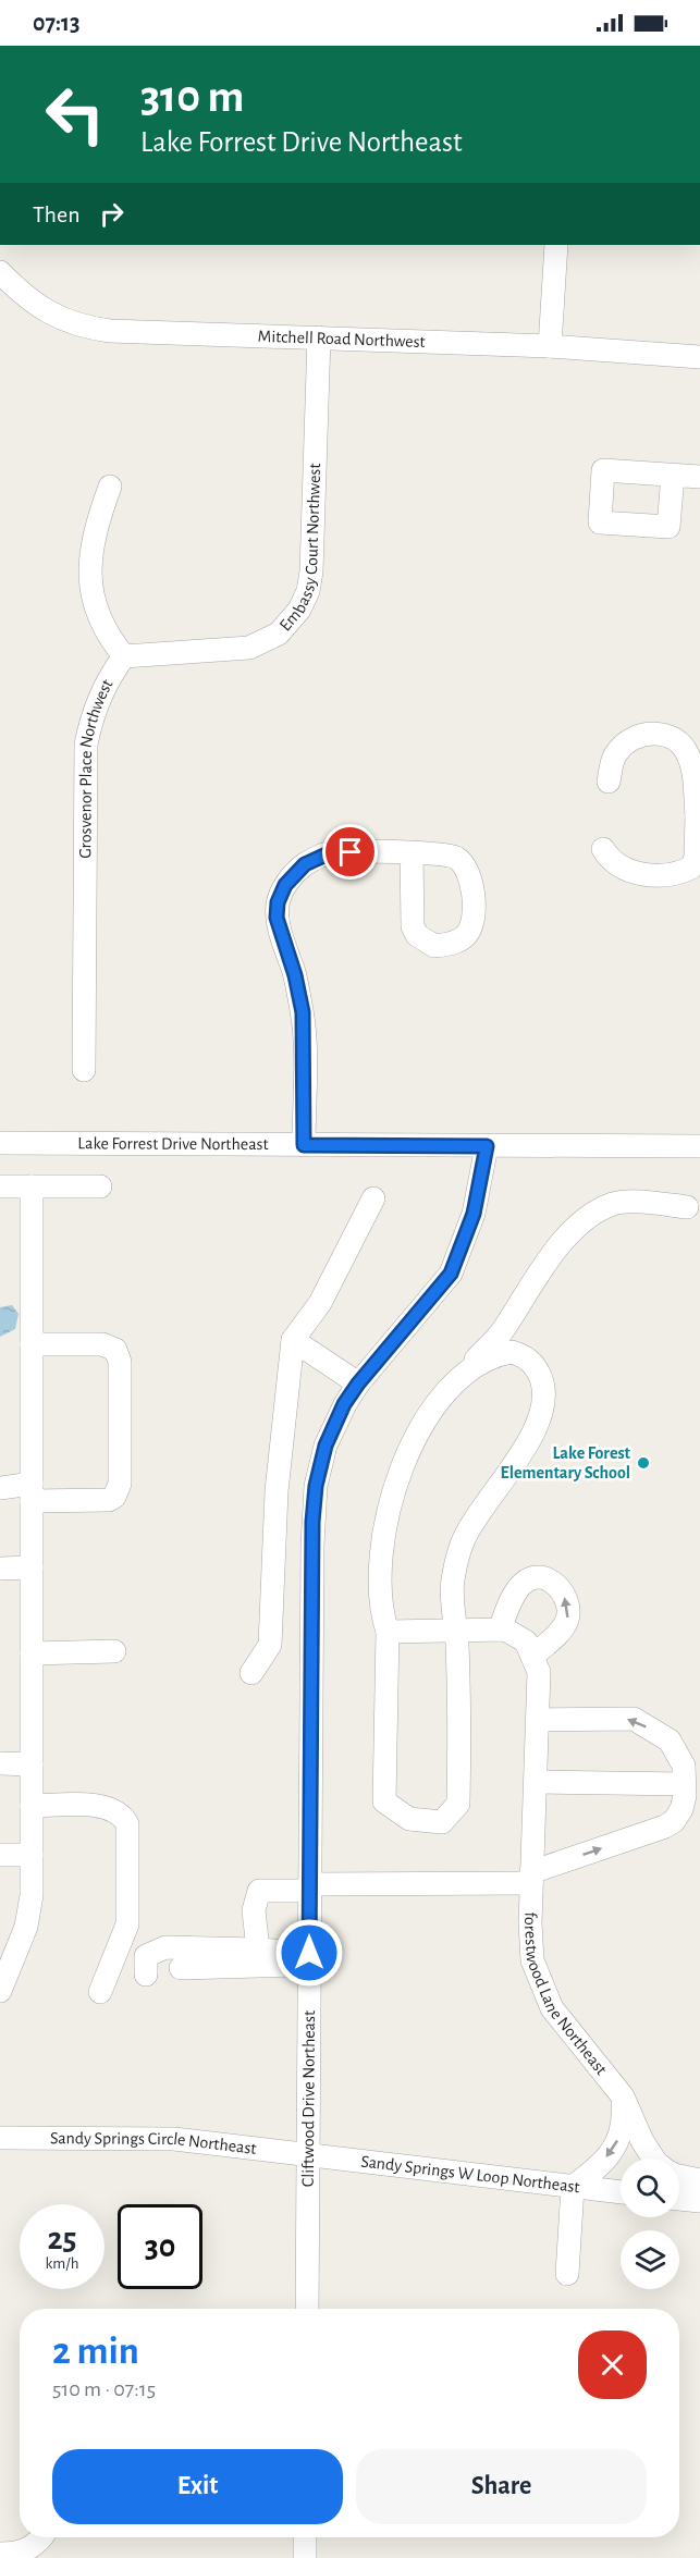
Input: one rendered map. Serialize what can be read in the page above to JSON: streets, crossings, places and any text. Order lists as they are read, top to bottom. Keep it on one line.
{"streets":{"street":["Mitchell Road Northwest","Embassy Court Northwest","Grosvenor Place Northwest","Lake Forrest Drive Northeast","forestwood Lane Northeast","Cliftwood Drive Northeast","Sandy Springs Circle Northeast","Sandy Springs W Loop Northeast"]},"crossings":[["Mitchell Road Northwest","Embassy Court Northwest"],["Embassy Court Northwest","Grosvenor Place Northwest"],["Lake Forrest Drive Northeast","Cliftwood Drive Northeast"],["forestwood Lane Northeast","Cliftwood Drive Northeast"],["forestwood Lane Northeast","Sandy Springs W Loop Northeast"],["Cliftwood Drive Northeast","Sandy Springs Circle Northeast"],["Cliftwood Drive Northeast","Sandy Springs W Loop Northeast"],["Sandy Springs Circle Northeast","Sandy Springs W Loop Northeast"]],"places":["Lake Forest Elementary School"],"page":{"status":"07:13","turn":["310 m","Lake Forrest Drive Northeast"],"then":"Then","speed":"25 km/h","limit":"30","heading":["2 min","510 m · 07:15"],"buttons":["Exit","Share"]}}
